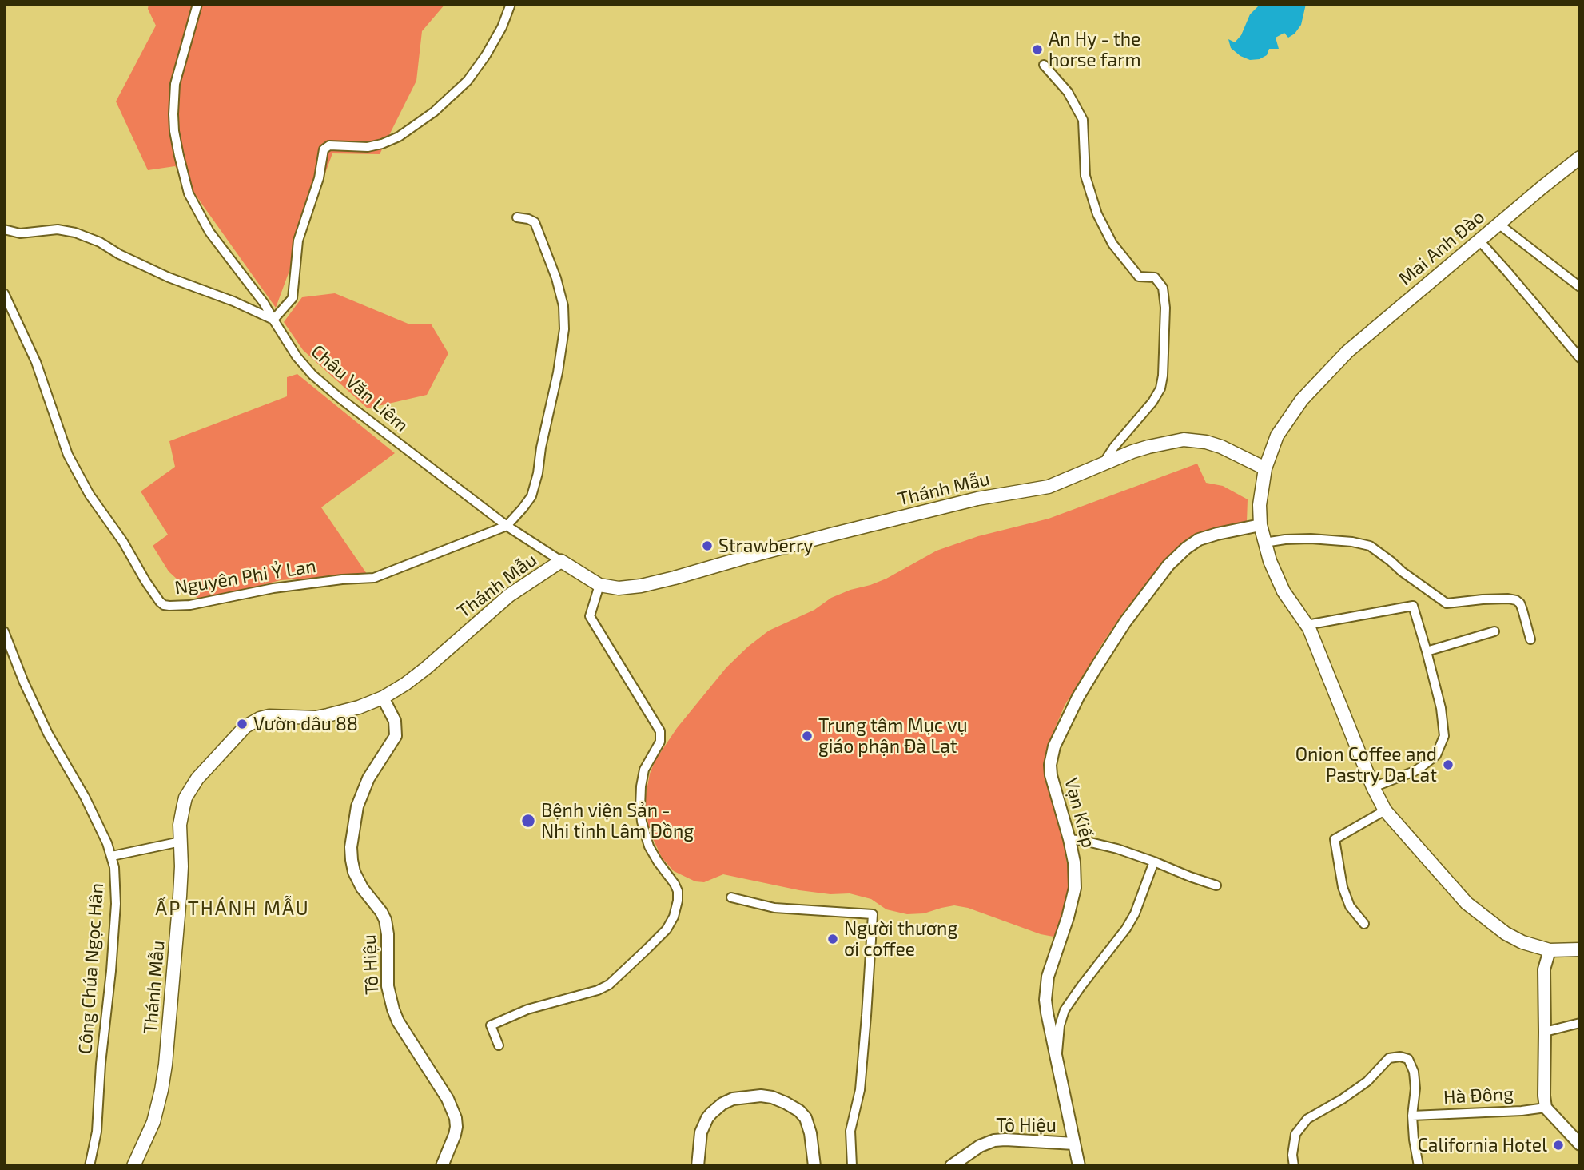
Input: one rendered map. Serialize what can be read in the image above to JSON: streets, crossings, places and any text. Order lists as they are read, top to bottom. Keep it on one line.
{"streets":{"main road":["Mai Anh Đào","Thánh Mẫu"],"street":["Châu Văn Liêm","Nguyên Phi Ỷ Lan","Vạn Kiếp","Tô Hiệu","Công Chúa Ngọc Hân","Hà Đông"]},"crossings":[["Mai Anh Đào","Thánh Mẫu"],["Mai Anh Đào","Vạn Kiếp"],["Châu Văn Liêm","Thánh Mẫu"],["Châu Văn Liêm","Nguyên Phi Ỷ Lan"],["Thánh Mẫu","Tô Hiệu"],["Vạn Kiếp","Tô Hiệu"]],"districts":["ẤP THÁNH MẪU"],"places":["An Hy - the horse farm","Strawberry","Vườn dâu 88","Trung tâm Mục vụ giáo phận Đà Lạt","Onion Coffee and Pastry Da Lat","Bệnh viện Sản - Nhi tỉnh Lâm Đồng","Người thương ơi coffee","California Hotel"]}
